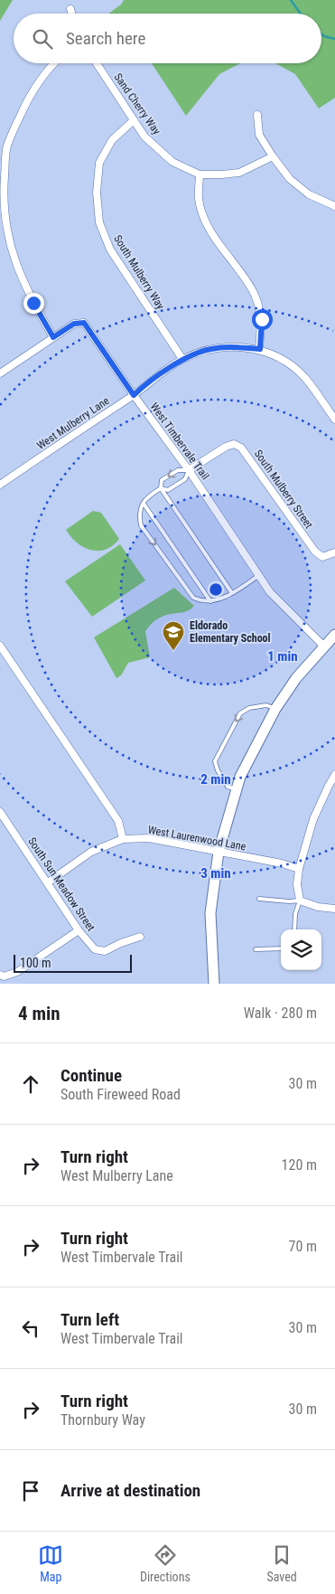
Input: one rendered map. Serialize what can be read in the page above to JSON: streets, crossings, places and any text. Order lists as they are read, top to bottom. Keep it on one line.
{"streets":{"street":["Sand Cherry Way","South Mulberry Way","West Mulberry Lane","West Timbervale Trail","South Mulberry Street","West Laurenwood Lane","South Sun Meadow Street"]},"crossings":[["Sand Cherry Way","South Mulberry Way"],["South Mulberry Way","West Mulberry Lane"],["West Mulberry Lane","West Timbervale Trail"],["West Timbervale Trail","South Mulberry Street"],["West Laurenwood Lane","South Sun Meadow Street"]],"places":{"school or university":["Eldorado Elementary School"]},"scale_bar":"100 m","page":{"search":"Search here","scale":"100 m","heading":["4 min","Walk · 280 m"],"list":[["Continue","South Fireweed Road","30 m"],["Turn right","West Mulberry Lane","120 m"],["Turn right","West Timbervale Trail","70 m"],["Turn left","West Timbervale Trail","30 m"],["Turn right","Thornbury Way","30 m"],"Arrive at destination"],"nav":["Map","Directions","Saved"]},"rings":["1 min","2 min","3 min"]}
